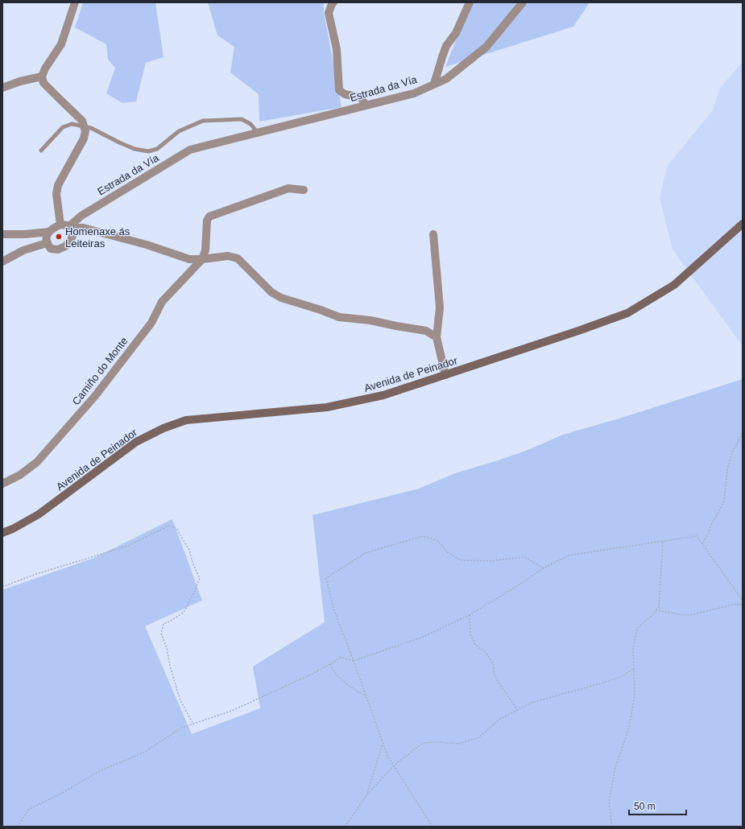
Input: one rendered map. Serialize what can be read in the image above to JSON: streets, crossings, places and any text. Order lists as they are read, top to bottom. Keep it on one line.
{"streets":{"street":["Estrada da Vía","Camiño do Monte","Avenida de Peinador"]},"places":["Homenaxe ás Leiteiras"],"scale_bar":"50 m"}
